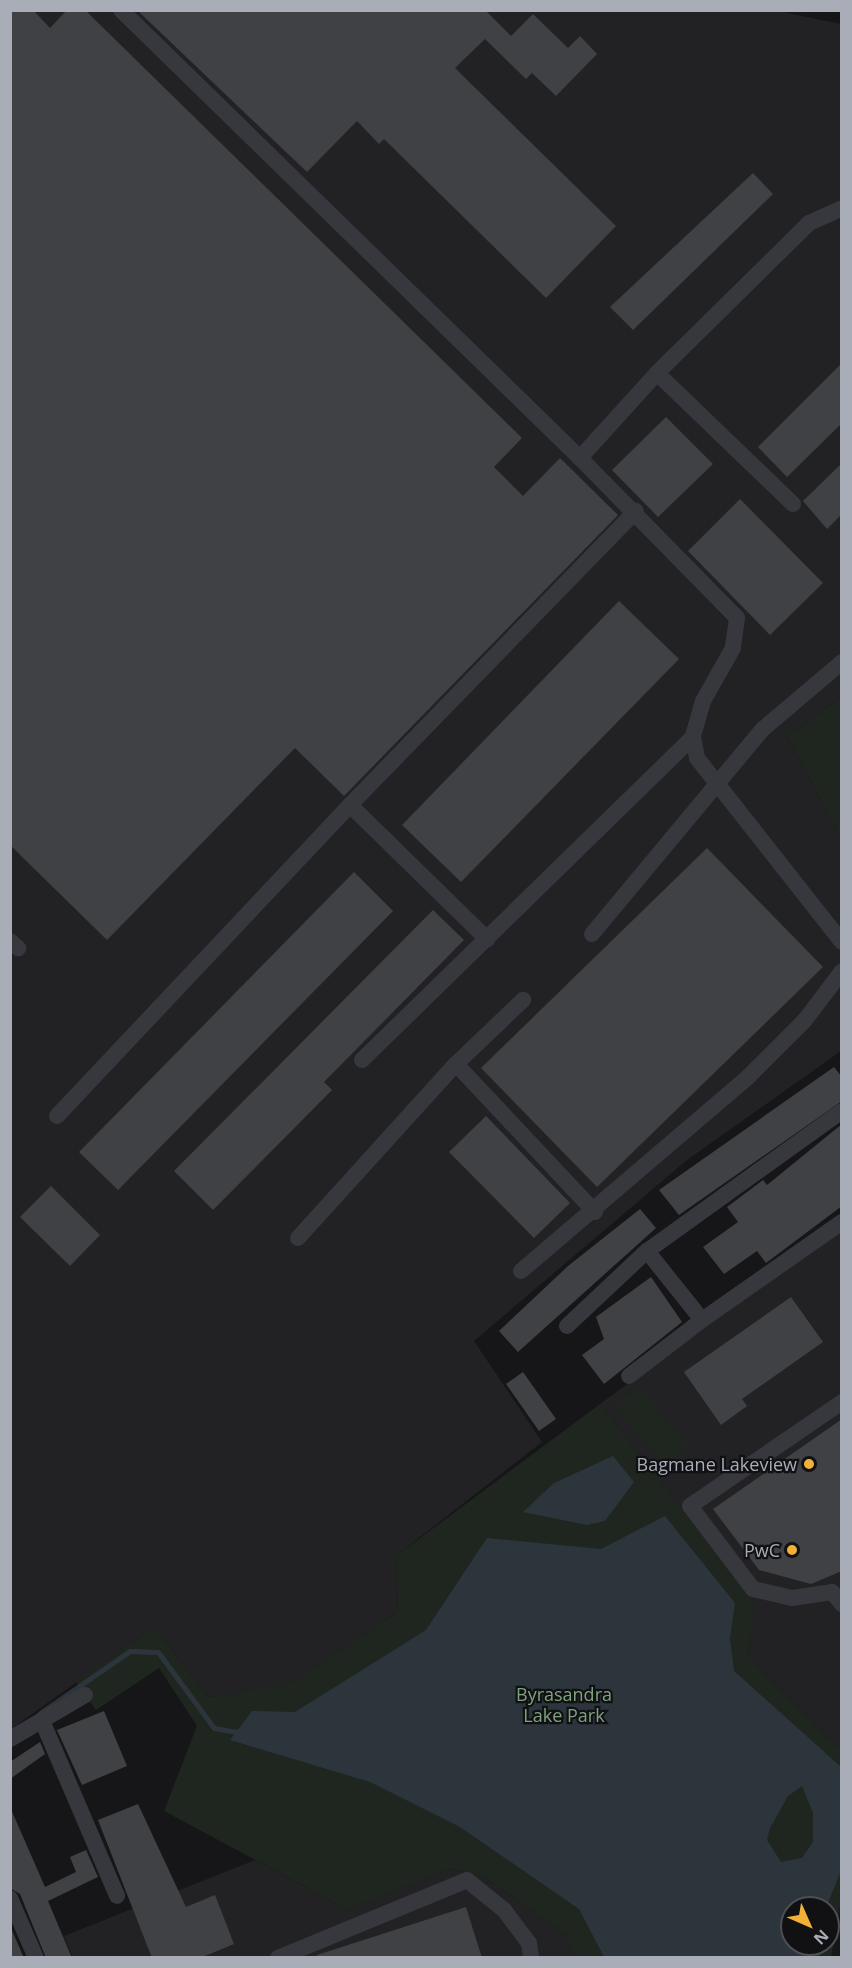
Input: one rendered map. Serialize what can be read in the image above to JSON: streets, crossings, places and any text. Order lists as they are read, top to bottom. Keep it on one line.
{"parks":["Byrasandra Lake Park"],"places":["Bagmane Lakeview","PwC"],"north":"bottom right"}
